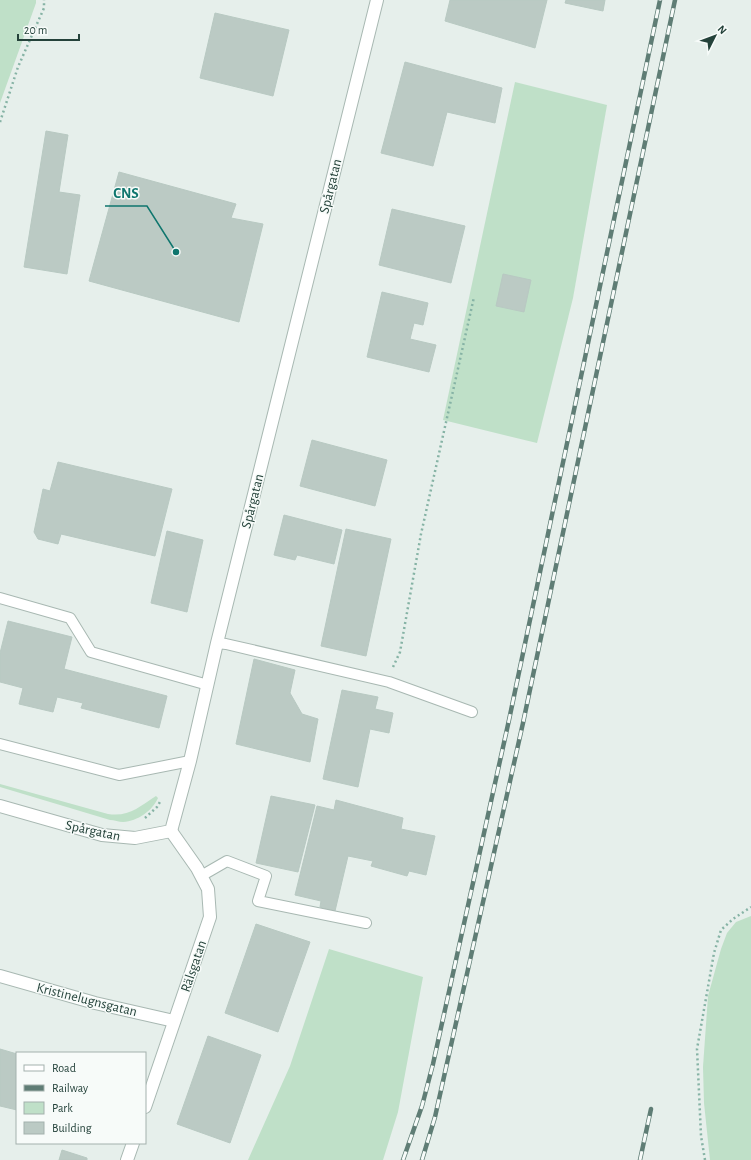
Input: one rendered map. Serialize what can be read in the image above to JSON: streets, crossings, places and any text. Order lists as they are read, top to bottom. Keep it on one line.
{"streets":{"street":["Spårgatan","Rälsgatan","Kristinelugnsgatan"]},"crossings":[["Spårgatan","Rälsgatan"],["Rälsgatan","Kristinelugnsgatan"]],"places":["CNS"],"legend":["Road","Railway","Park","Building"],"scale_bar":"20 m","north":"top right"}
